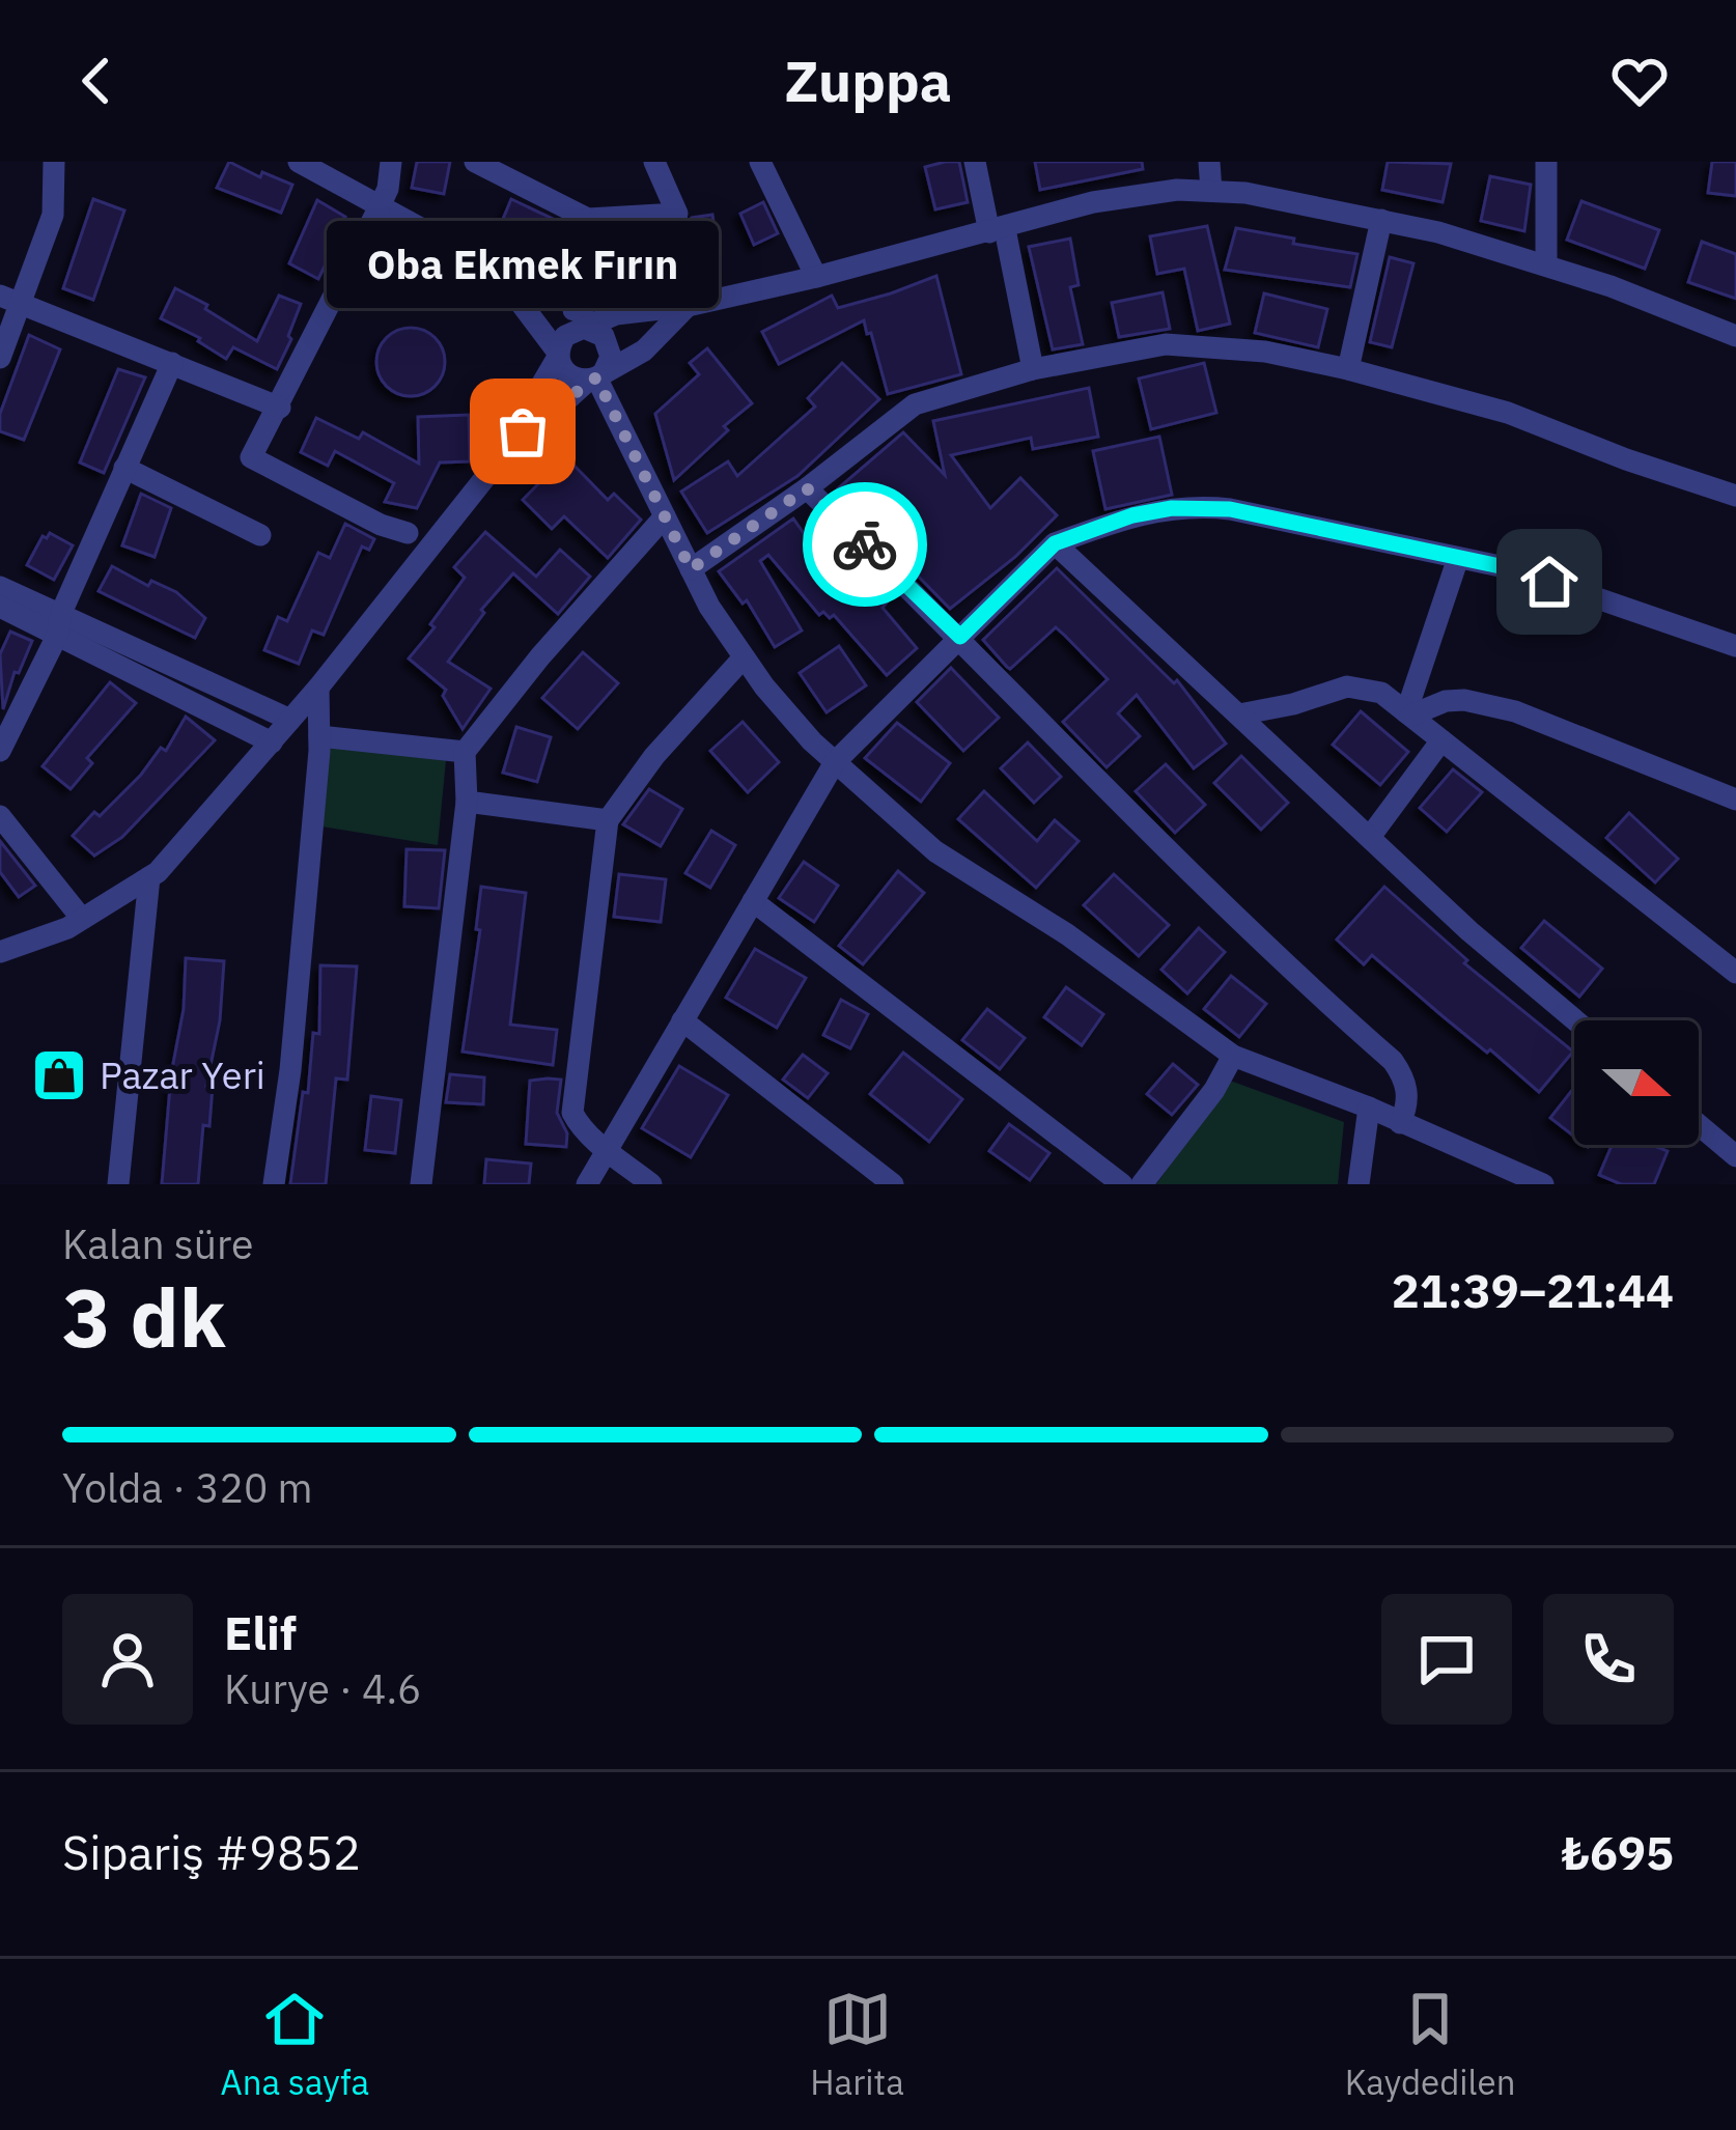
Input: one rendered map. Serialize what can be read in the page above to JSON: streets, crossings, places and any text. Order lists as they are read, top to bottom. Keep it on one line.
{"places":{"other":["Oba Ekmek Fırın"],"shop":["Pazar Yeri"]},"north":"right","page":{"header":"Zuppa","bubble":"Oba Ekmek Fırın","heading":["3 dk","Kalan süre","21:39–21:44"],"panel":["Elif","Kurye · 4.6","Sipariş #9852","₺695"],"bar":"Yolda · 320 m","tabs":["Ana sayfa","Harita","Kaydedilen"]}}
